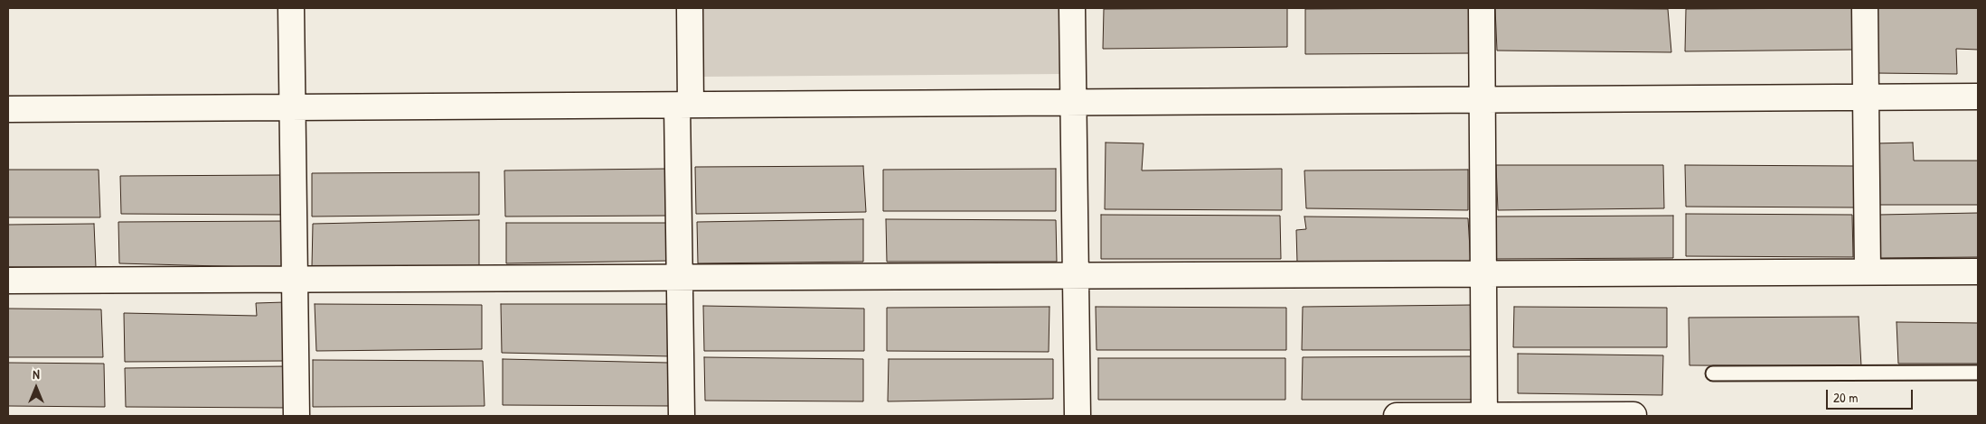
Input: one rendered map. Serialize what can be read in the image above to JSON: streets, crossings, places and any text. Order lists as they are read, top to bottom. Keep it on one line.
{"scale_bar":"20 m","north":"top"}
